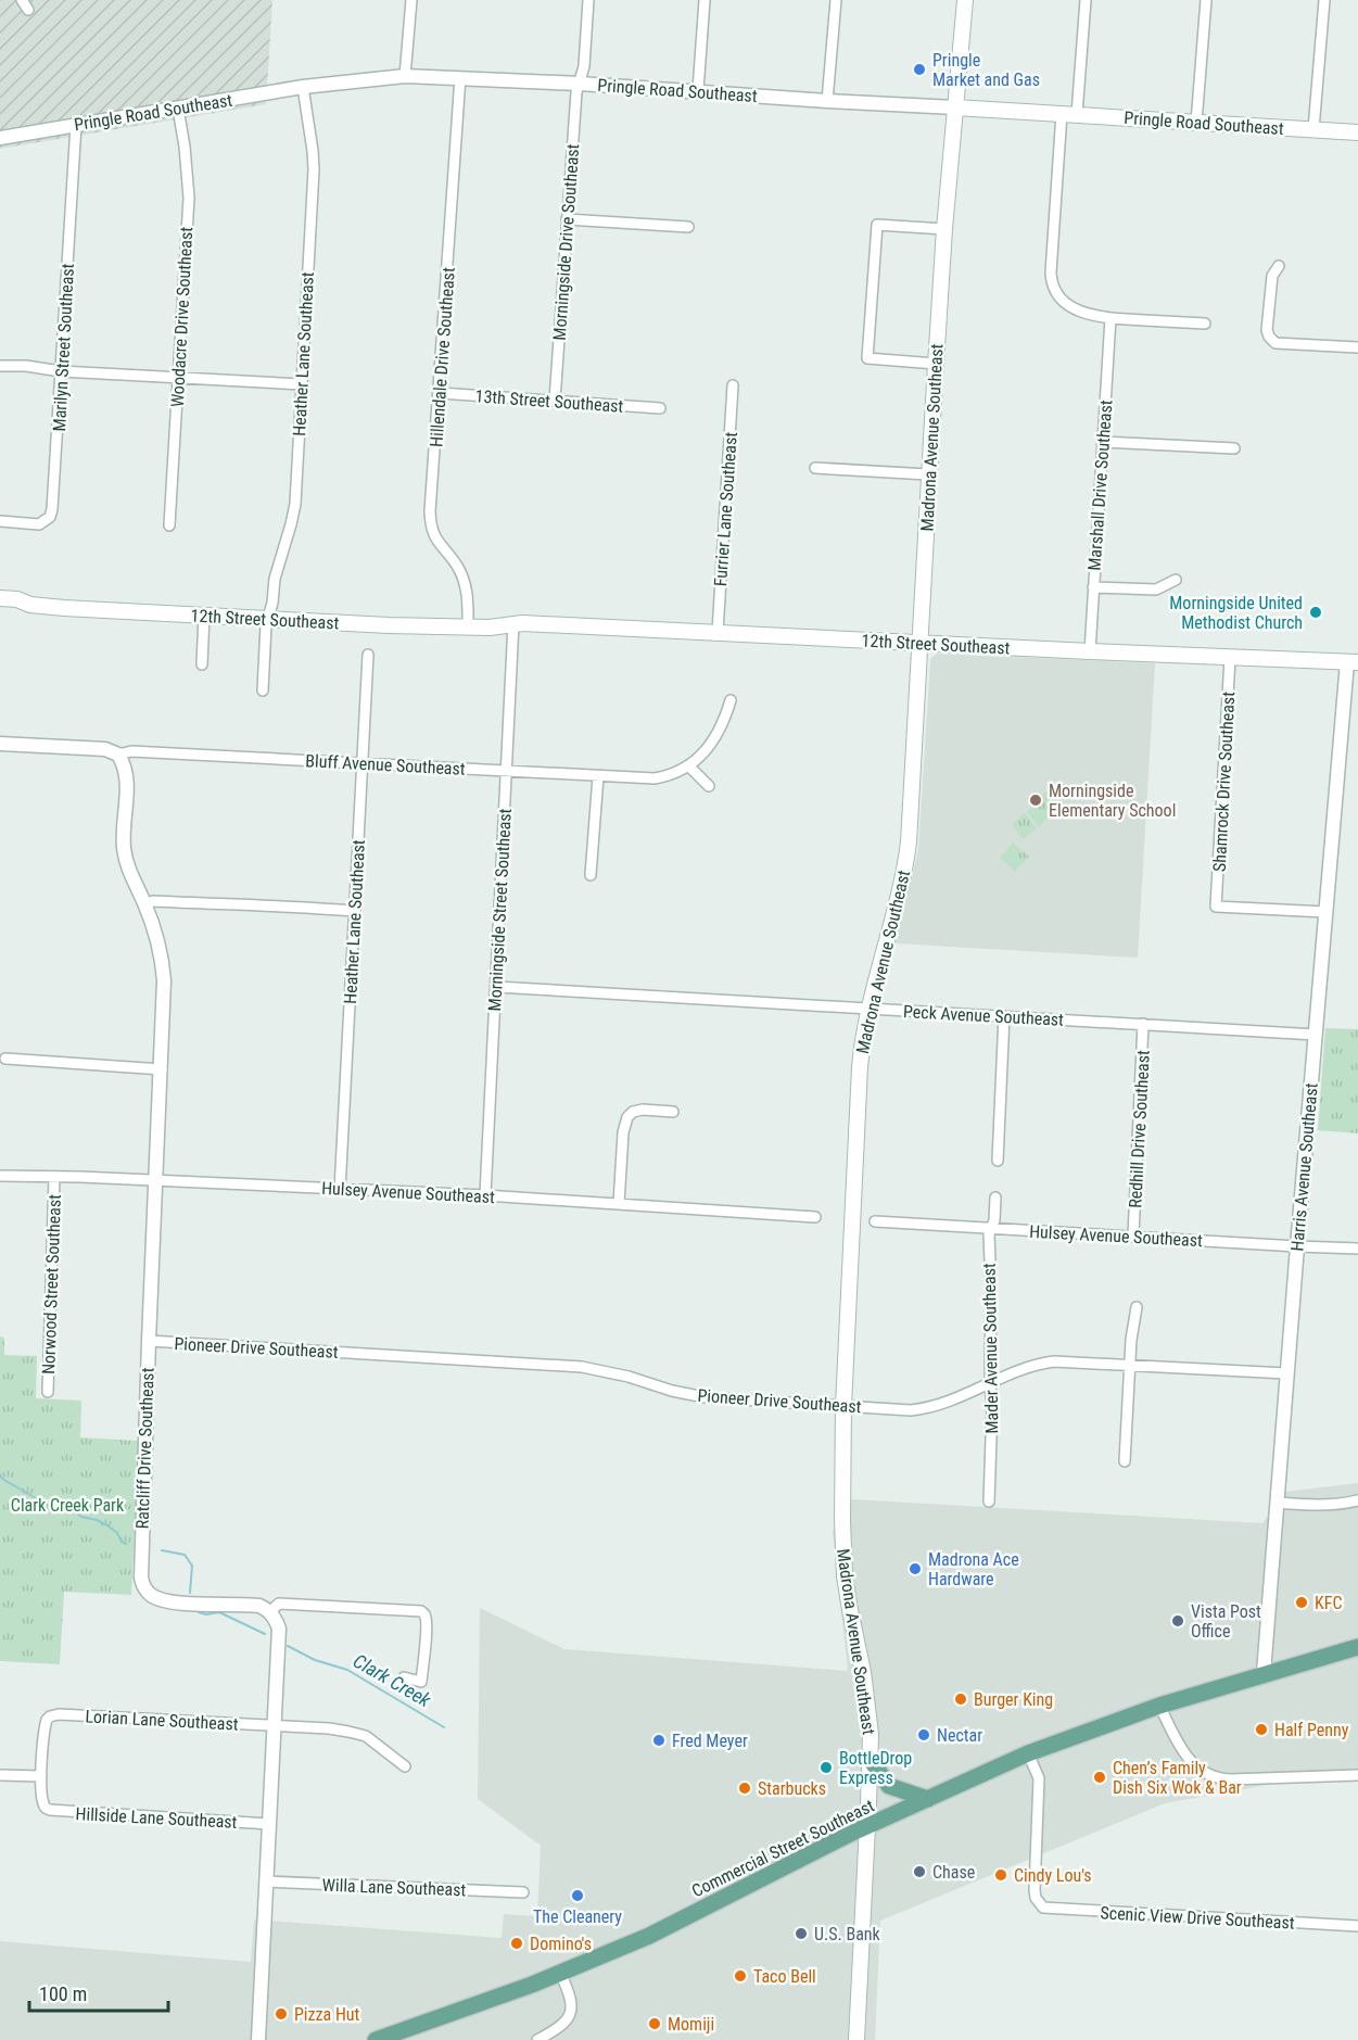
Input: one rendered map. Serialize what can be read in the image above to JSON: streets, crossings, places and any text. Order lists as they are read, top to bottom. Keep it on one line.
{"streets":{"main road":["Pringle Road Southeast","Madrona Avenue Southeast","12th Street Southeast","Commercial Street Southeast"],"street":["Morningside Drive Southeast","Woodacre Drive Southeast","Marilyn Street Southeast","Heather Lane Southeast","Hillendale Drive Southeast","13th Street Southeast","Marshall Drive Southeast","Furrier Lane Southeast","Bluff Avenue Southeast","Shamrock Drive Southeast","Morningside Street Southeast","Peck Avenue Southeast","Redhill Drive Southeast","Harris Avenue Southeast","Hulsey Avenue Southeast","Norwood Street Southeast","Pioneer Drive Southeast","Mader Avenue Southeast","Ratcliff Drive Southeast","Lorian Lane Southeast","Hillside Lane Southeast","Willa Lane Southeast","Scenic View Drive Southeast"]},"crossings":[["Pringle Road Southeast","Morningside Drive Southeast"],["Pringle Road Southeast","Woodacre Drive Southeast"],["Pringle Road Southeast","Marilyn Street Southeast"],["Pringle Road Southeast","Heather Lane Southeast"],["Pringle Road Southeast","Hillendale Drive Southeast"],["Pringle Road Southeast","Madrona Avenue Southeast"],["Morningside Drive Southeast","13th Street Southeast"],["Heather Lane Southeast","12th Street Southeast"],["Heather Lane Southeast","Bluff Avenue Southeast"],["Heather Lane Southeast","Hulsey Avenue Southeast"],["Hillendale Drive Southeast","13th Street Southeast"],["Hillendale Drive Southeast","12th Street Southeast"],["Madrona Avenue Southeast","12th Street Southeast"],["Madrona Avenue Southeast","Peck Avenue Southeast"],["Madrona Avenue Southeast","Pioneer Drive Southeast"],["Madrona Avenue Southeast","Commercial Street Southeast"],["Marshall Drive Southeast","12th Street Southeast"],["Furrier Lane Southeast","12th Street Southeast"],["12th Street Southeast","Shamrock Drive Southeast"],["12th Street Southeast","Morningside Street Southeast"],["12th Street Southeast","Harris Avenue Southeast"],["Bluff Avenue Southeast","Morningside Street Southeast"],["Bluff Avenue Southeast","Ratcliff Drive Southeast"],["Shamrock Drive Southeast","Harris Avenue Southeast"],["Morningside Street Southeast","Peck Avenue Southeast"],["Morningside Street Southeast","Hulsey Avenue Southeast"],["Peck Avenue Southeast","Redhill Drive Southeast"],["Peck Avenue Southeast","Harris Avenue Southeast"],["Redhill Drive Southeast","Hulsey Avenue Southeast"],["Harris Avenue Southeast","Hulsey Avenue Southeast"],["Harris Avenue Southeast","Pioneer Drive Southeast"],["Harris Avenue Southeast","Commercial Street Southeast"],["Hulsey Avenue Southeast","Norwood Street Southeast"],["Hulsey Avenue Southeast","Mader Avenue Southeast"],["Hulsey Avenue Southeast","Ratcliff Drive Southeast"],["Pioneer Drive Southeast","Mader Avenue Southeast"],["Pioneer Drive Southeast","Ratcliff Drive Southeast"],["Lorian Lane Southeast","Hillside Lane Southeast"],["Commercial Street Southeast","Scenic View Drive Southeast"]],"water":["Clark Creek"],"parks":["Clark Creek Park"],"places":["Pringle Market and Gas","Morningside United Methodist Church","Morningside Elementary School","Madrona Ace Hardware","KFC","Vista Post Office","Burger King","Half Penny","Nectar","Fred Meyer","BottleDrop Express","Chen’s Family Dish Six Wok & Bar","Starbucks","Chase","Cindy Lou's","The Cleanery","U.S. Bank","Domino's","Taco Bell","Pizza Hut","Momiji"],"scale_bar":"100 m"}
